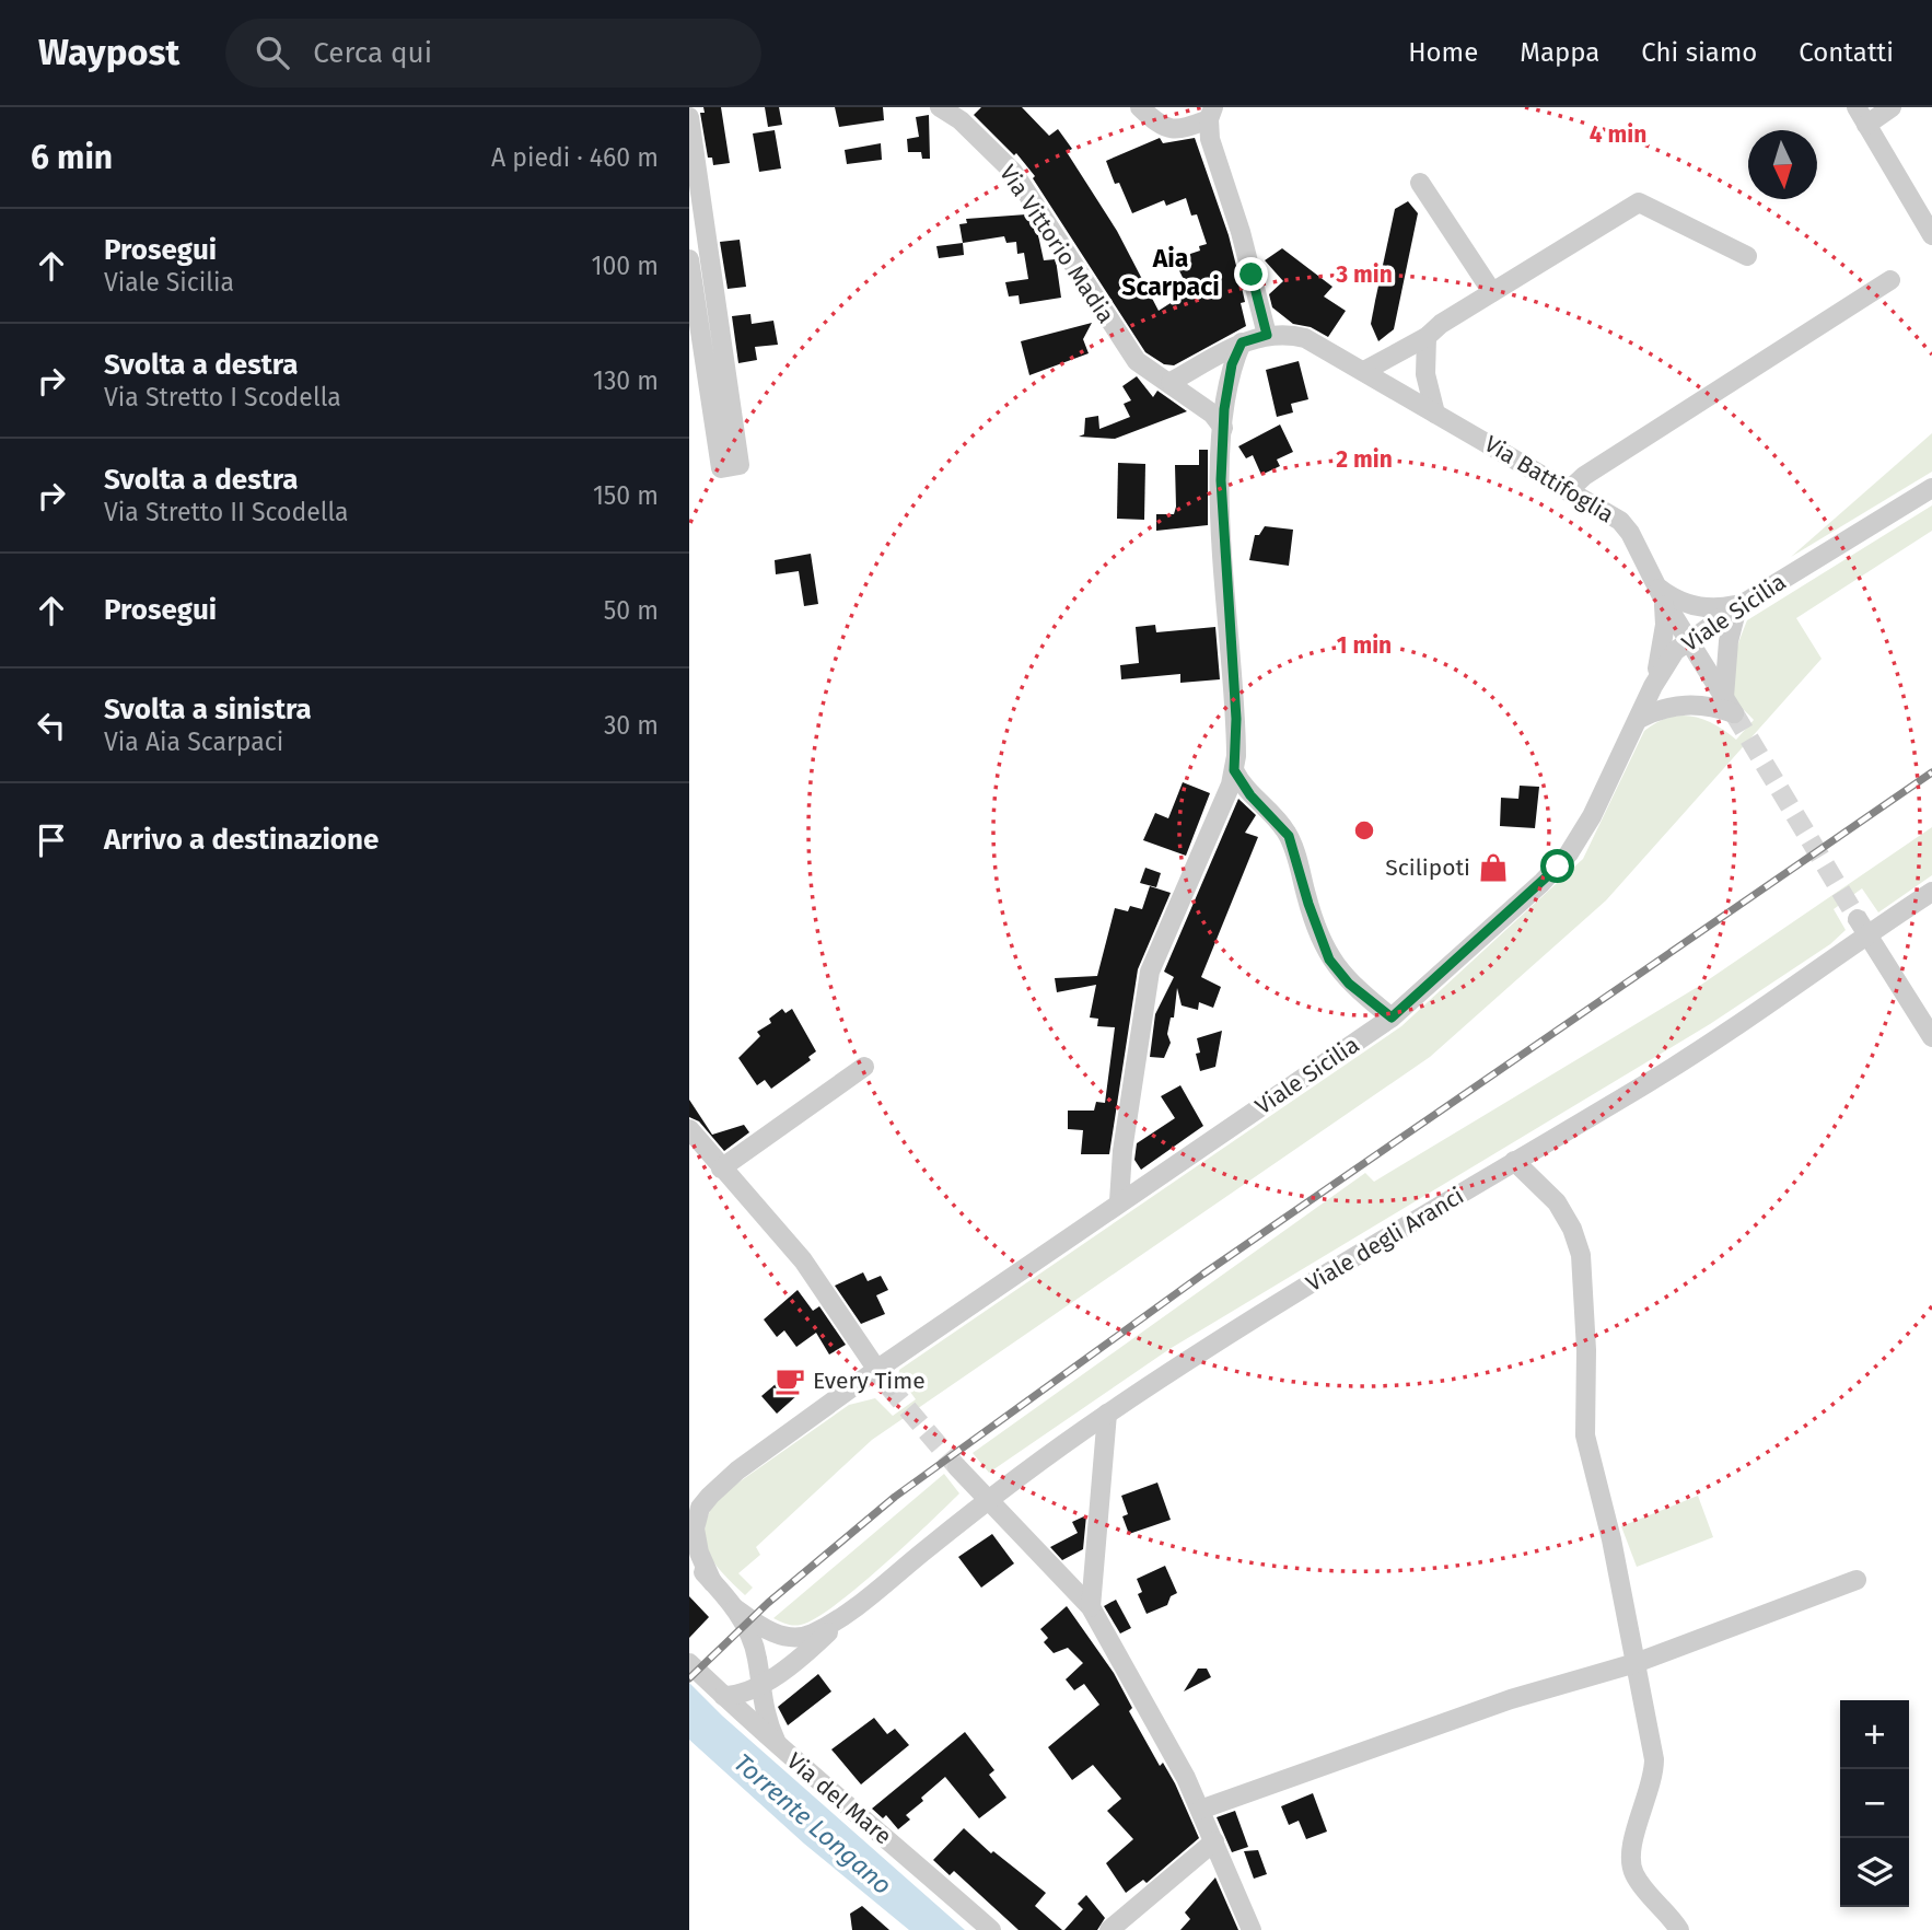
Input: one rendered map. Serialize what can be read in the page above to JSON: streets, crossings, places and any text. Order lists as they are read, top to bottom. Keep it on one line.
{"streets":{"street":["Via Vittorio Madia","Via Battifoglia","Viale Sicilia","Viale degli Aranci","Via del Mare"]},"crossings":[["Via Battifoglia","Viale Sicilia"]],"districts":["Aia Scarpaci"],"water":["Torrente Longano"],"places":{"shop":["Scilipoti"],"cafe":["Every Time"]},"north":"bottom","page":{"header":"Waypost","search":"Cerca qui","nav":["Home","Mappa","Chi siamo","Contatti"],"heading":["6 min","A piedi · 460 m"],"list":[["Prosegui","Viale Sicilia","100 m"],["Svolta a destra","Via Stretto I Scodella","130 m"],["Svolta a destra","Via Stretto II Scodella","150 m"],["Prosegui","50 m"],["Svolta a sinistra","Via Aia Scarpaci","30 m"],"Arrivo a destinazione"],"map_buttons":["+","−"]},"rings":["4 min","3 min","2 min","1 min"]}
